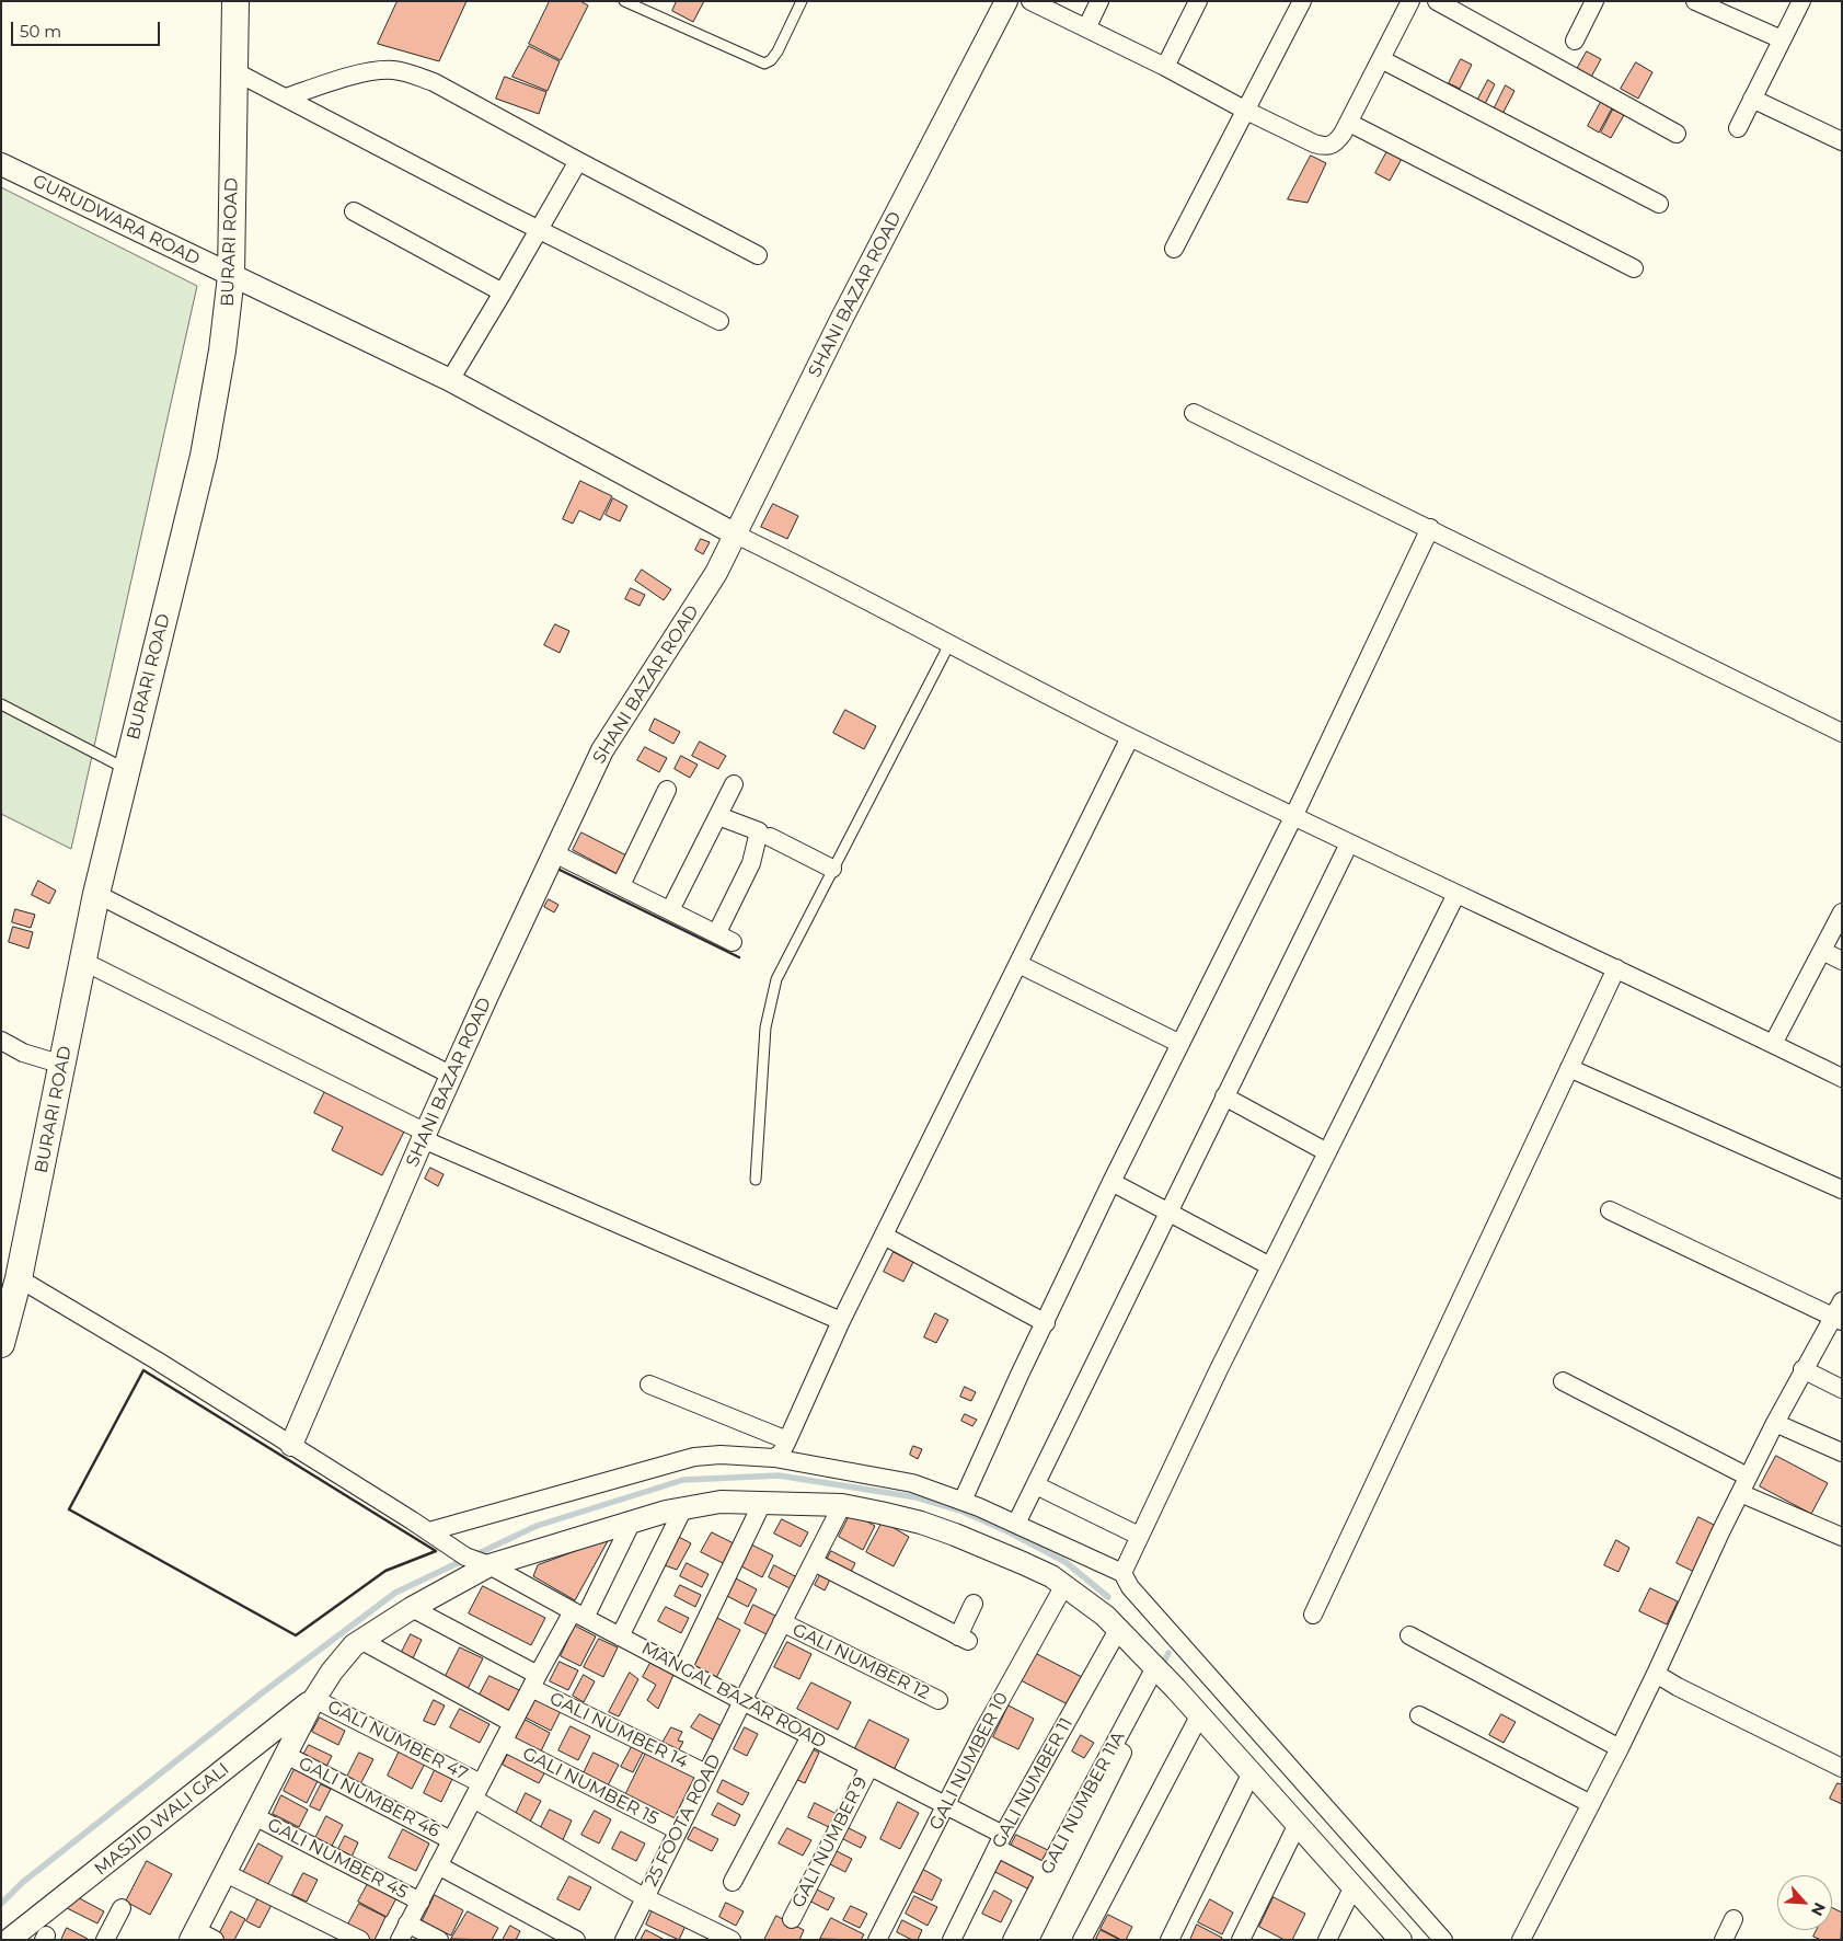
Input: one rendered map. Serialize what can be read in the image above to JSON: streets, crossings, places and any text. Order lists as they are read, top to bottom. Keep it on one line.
{"streets":{"main road":["BURARI ROAD"],"street":["GURUDWARA ROAD","SHANI BAZAR ROAD","GALI NUMBER 12","MANGAL BAZAR ROAD","GALI NUMBER 14","GALI NUMBER 47","GALI NUMBER 10","GALI NUMBER 11","GALI NUMBER 15","GALI NUMBER 46","GALI NUMBER 11A","MASJID WALI GALI","25 FOOTA ROAD","GALI NUMBER 9","GALI NUMBER 45"]},"crossings":[["GURUDWARA ROAD","BURARI ROAD"],["GURUDWARA ROAD","SHANI BAZAR ROAD"],["BURARI ROAD","MANGAL BAZAR ROAD"],["SHANI BAZAR ROAD","MANGAL BAZAR ROAD"],["GALI NUMBER 12","25 FOOTA ROAD"],["MANGAL BAZAR ROAD","GALI NUMBER 10"],["MANGAL BAZAR ROAD","GALI NUMBER 11"],["MANGAL BAZAR ROAD","GALI NUMBER 11A"],["MANGAL BAZAR ROAD","25 FOOTA ROAD"],["MANGAL BAZAR ROAD","GALI NUMBER 9"],["GALI NUMBER 14","25 FOOTA ROAD"],["GALI NUMBER 47","MASJID WALI GALI"],["GALI NUMBER 47","25 FOOTA ROAD"],["GALI NUMBER 15","25 FOOTA ROAD"]],"scale_bar":"50 m","north":"bottom right"}
